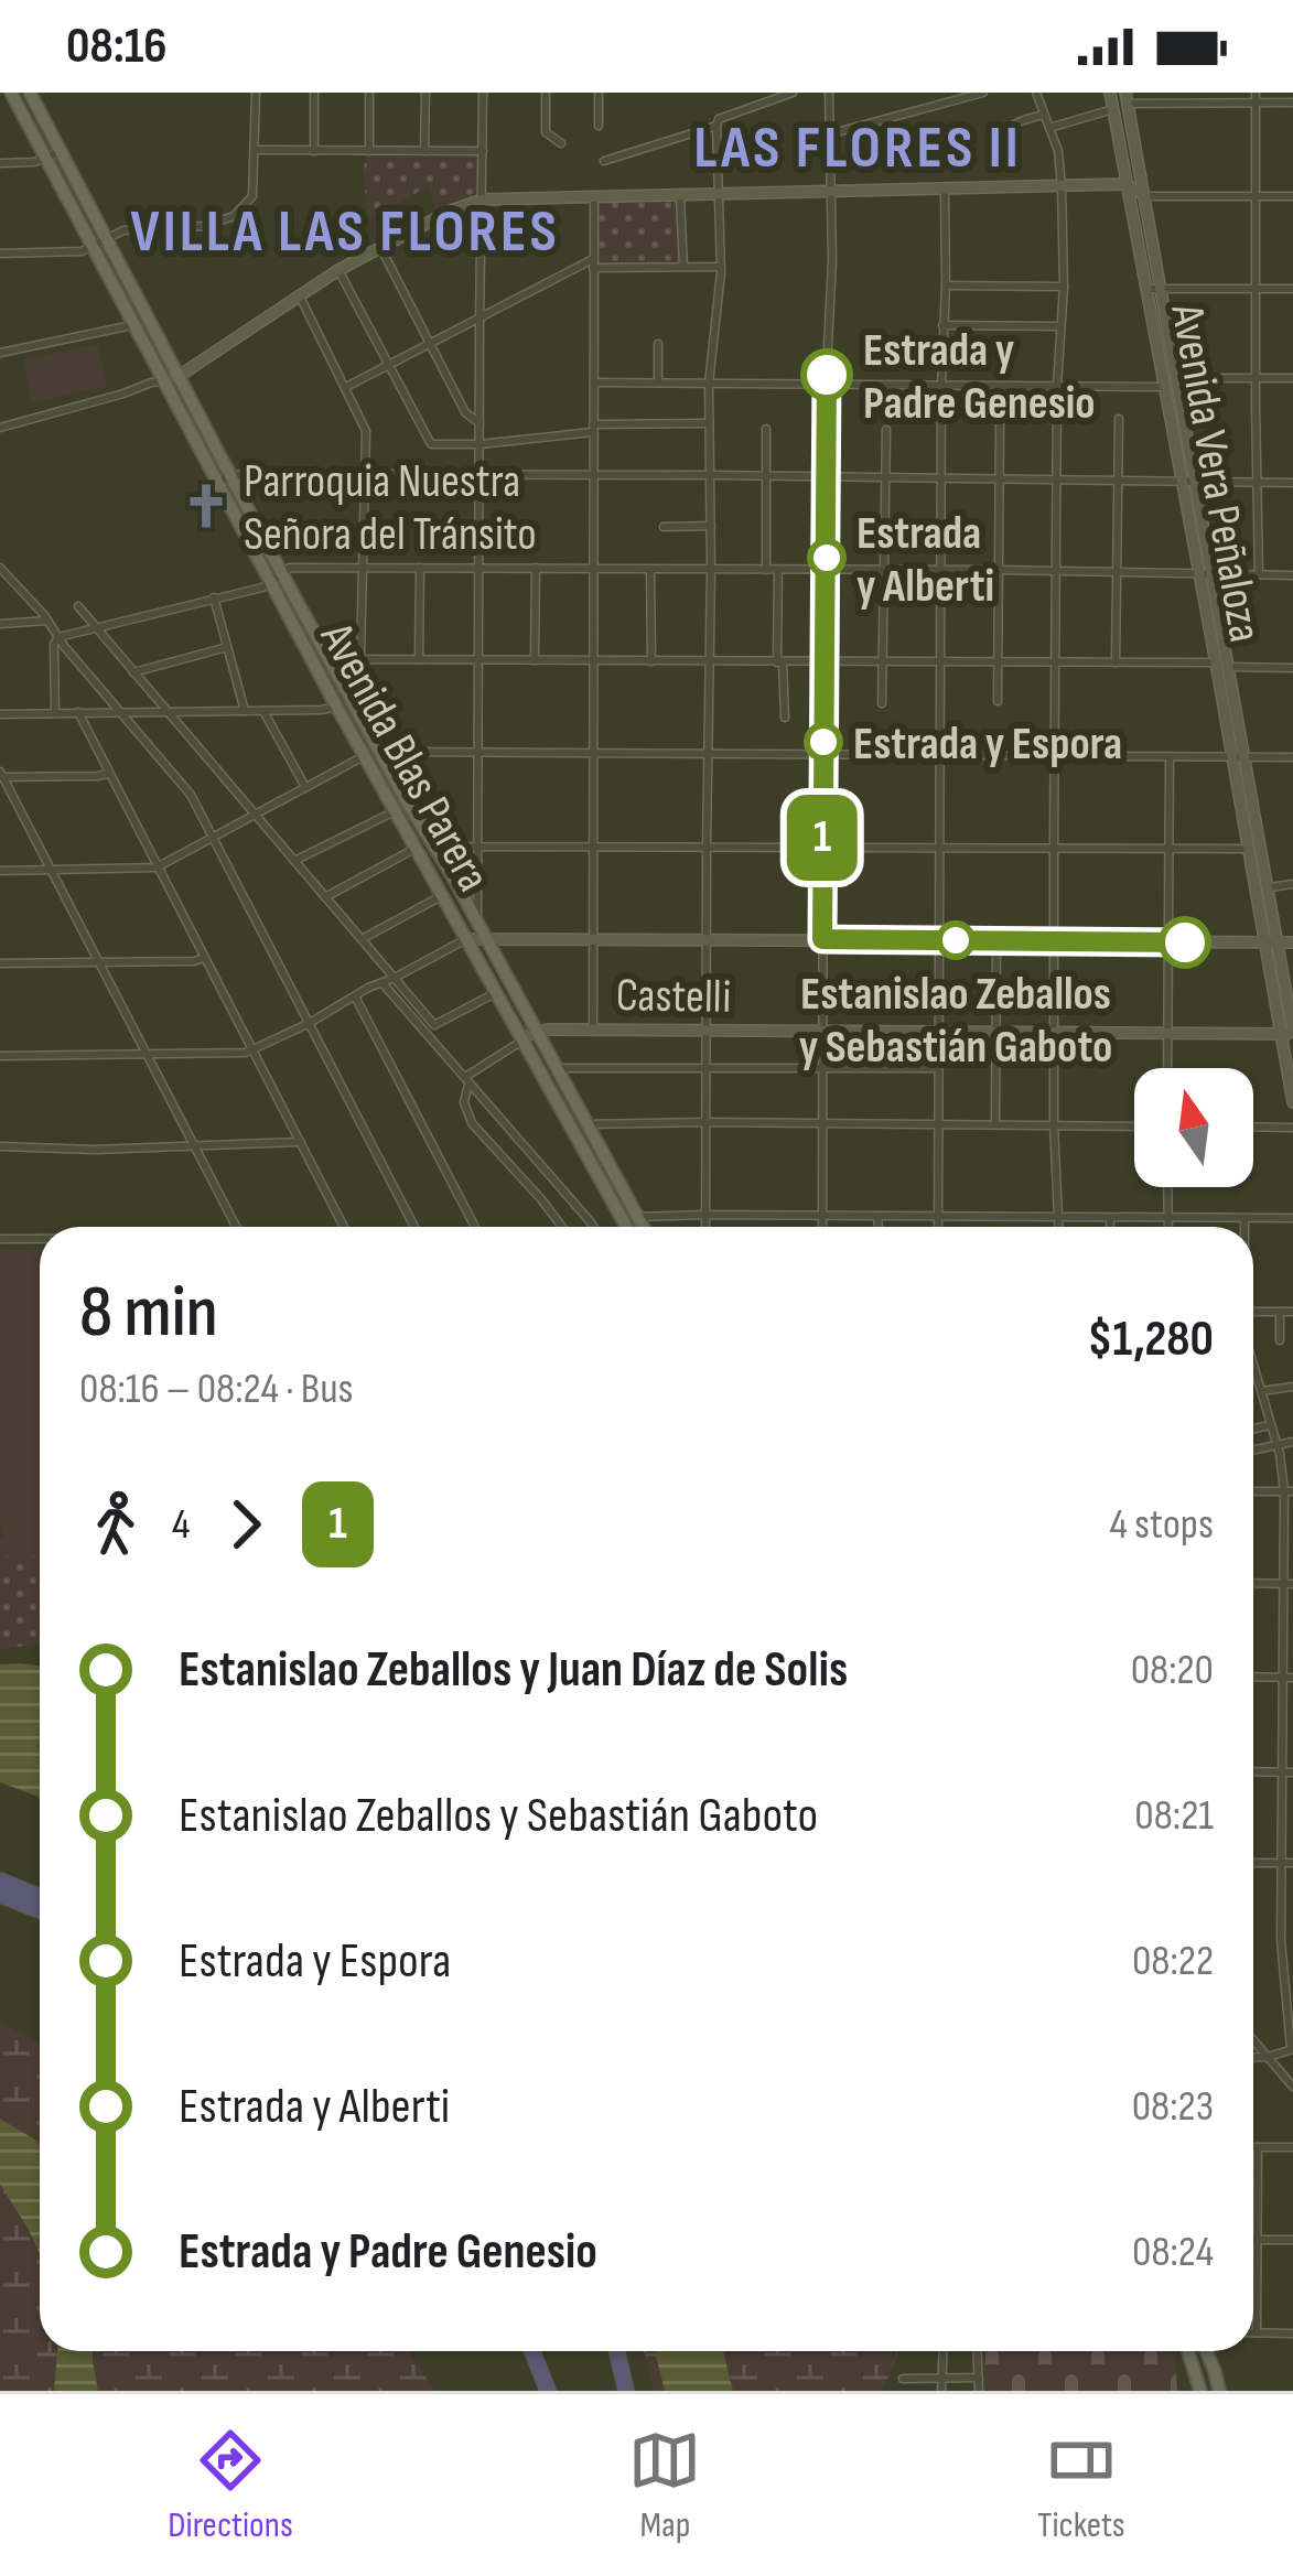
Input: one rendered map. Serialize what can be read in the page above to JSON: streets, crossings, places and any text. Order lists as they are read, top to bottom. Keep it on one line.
{"streets":{"main road":["Avenida Vera Peñaloza","Avenida Blas Parera","Castelli"]},"crossings":[["Avenida Vera Peñaloza","Castelli"],["Avenida Blas Parera","Castelli"]],"districts":["LAS FLORES II","VILLA LAS FLORES"],"places":{"other":["Estrada y Padre Genesio","Estrada y Alberti","Estrada y Espora","Estanislao Zeballos y Sebastián Gaboto"],"church":["Parroquia Nuestra Señora del Tránsito"]},"lines":["bus line 1"],"north":"top","page":{"status":"08:16","on_map":"1","heading":["8 min","08:16 – 08:24 · Bus","$1,280"],"legs":["4","1","4 stops"],"list":[{"name":"Estanislao Zeballos y Juan Díaz de Solis","value":"08:20"},{"name":"Estanislao Zeballos y Sebastián Gaboto","value":"08:21"},{"name":"Estrada y Espora","value":"08:22"},{"name":"Estrada y Alberti","value":"08:23"},{"name":"Estrada y Padre Genesio","value":"08:24"}],"tabs":["Directions","Map","Tickets"]}}
